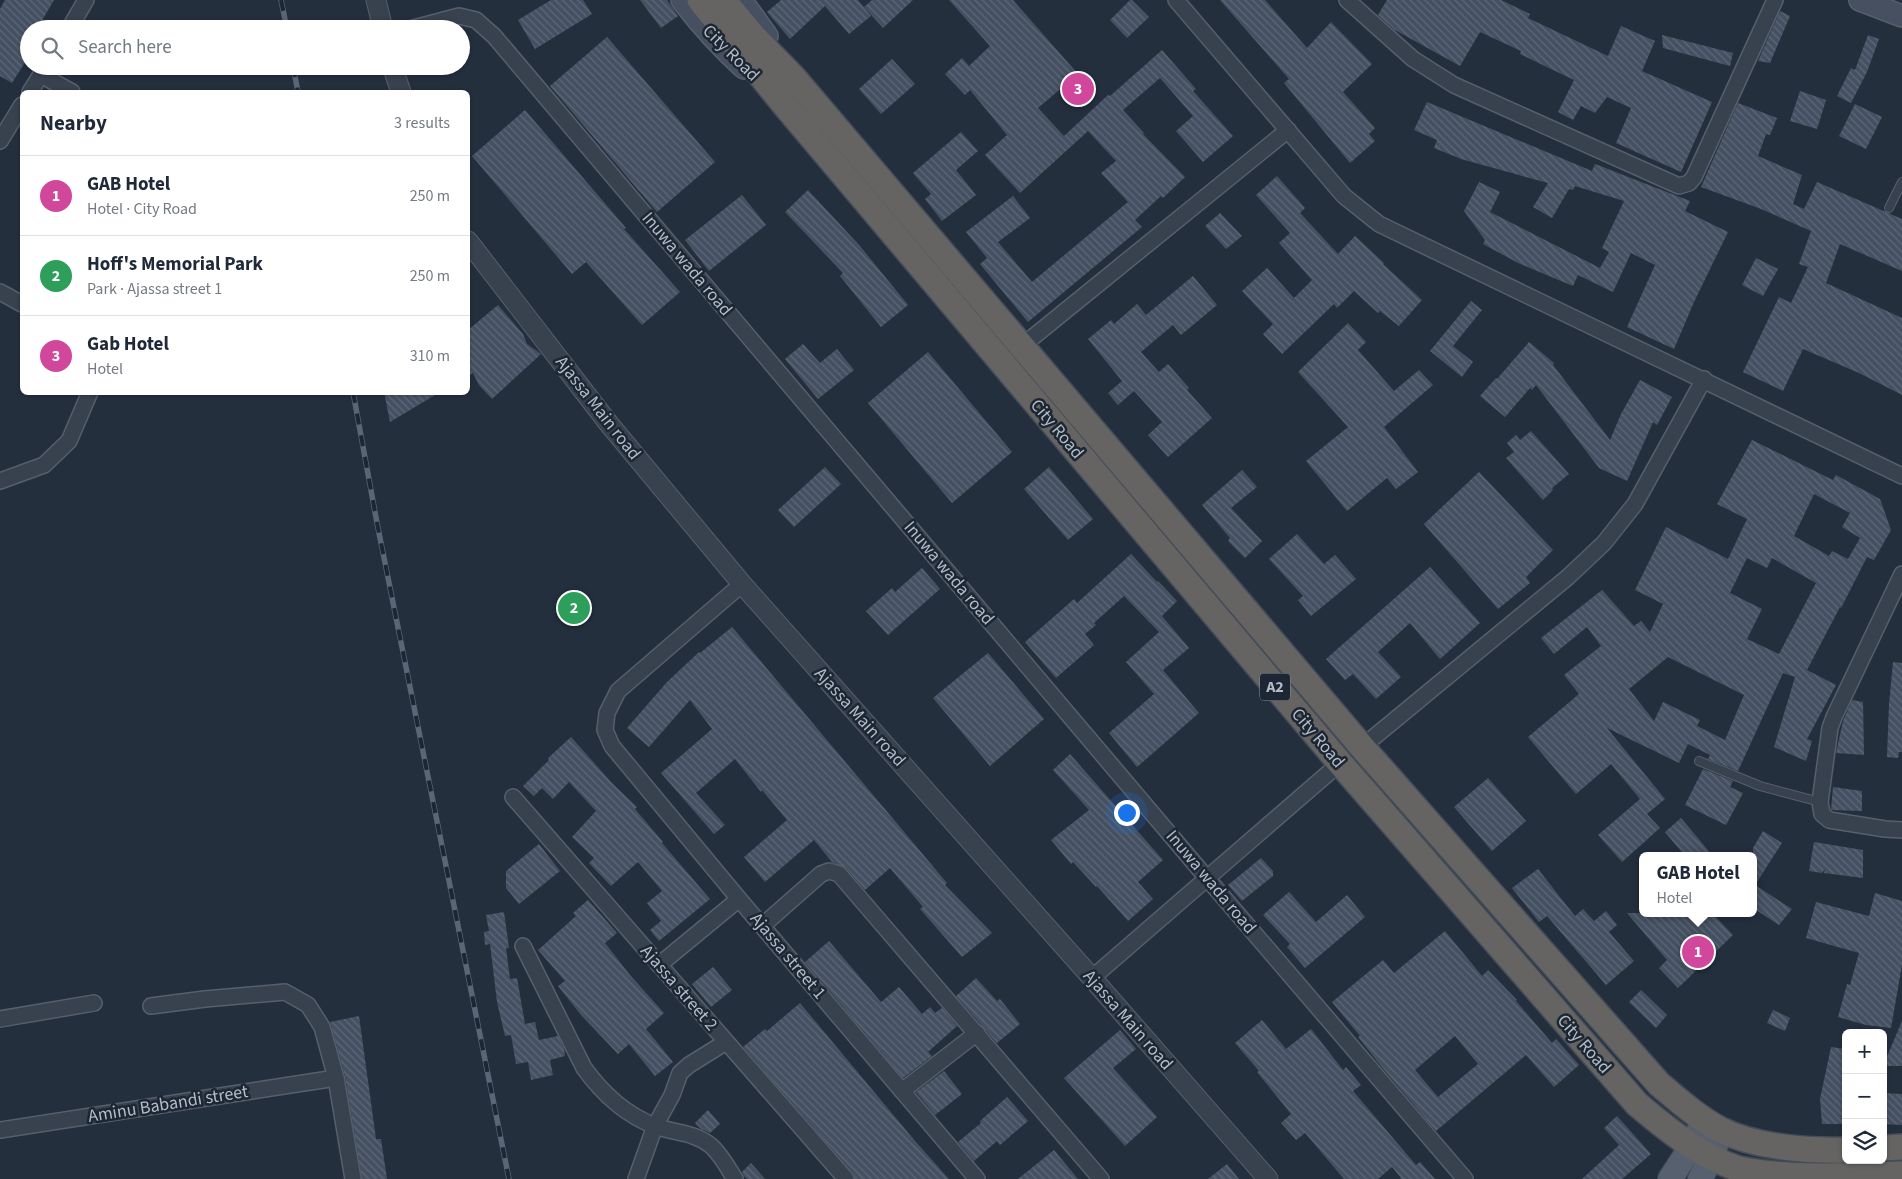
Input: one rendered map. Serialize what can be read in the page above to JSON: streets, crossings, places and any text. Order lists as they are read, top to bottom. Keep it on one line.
{"streets":{"highway":["City Road","A2"],"street":["Inuwa wada road","Ajassa Main road","Ajassa street 1","Ajassa street 2","Aminu Babandi street"]},"crossings":[["City Road","A2"],["Ajassa Main road","Ajassa street 1"]],"page":{"search":"Search here","pins":["3","2","1"],"heading":["Nearby","3 results"],"list":[{"mark":"1","name":"GAB Hotel","note":"Hotel · City Road","value":"250 m"},{"mark":"2","name":"Hoff's Memorial Park","note":"Park · Ajassa street 1","value":"250 m"},{"mark":"3","name":"Gab Hotel","note":"Hotel","value":"310 m"}],"popup":["GAB Hotel","Hotel"],"map_buttons":["+","−"]}}
